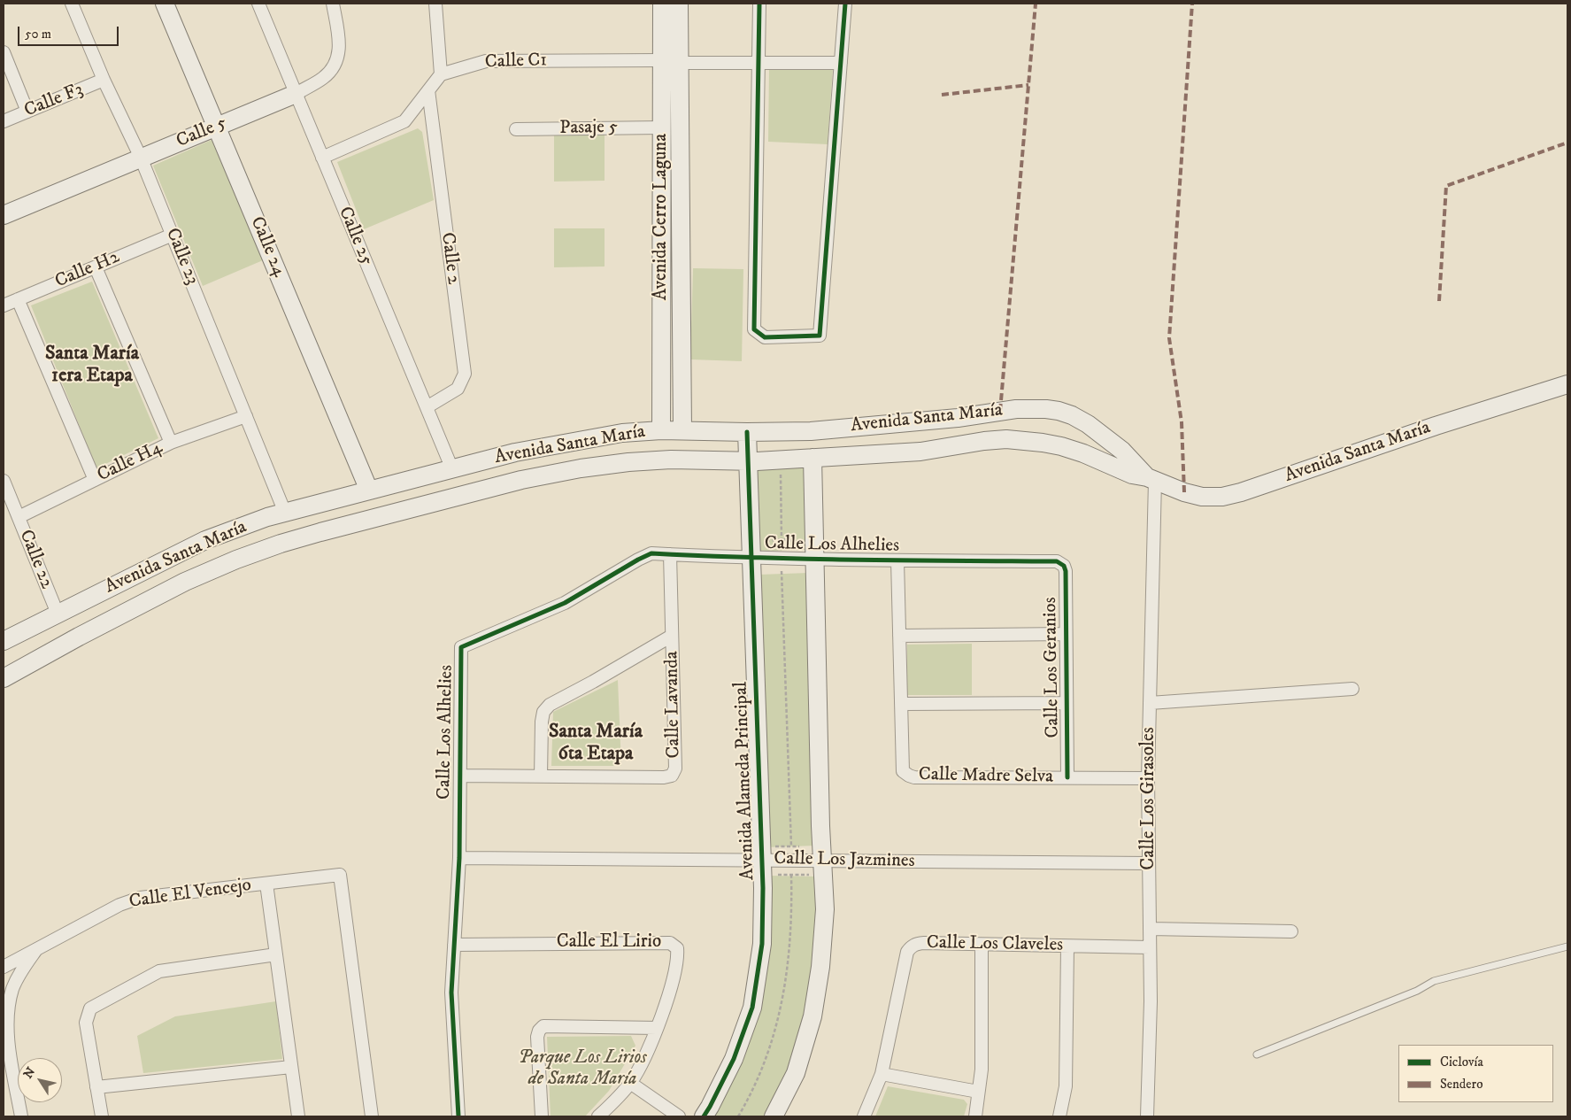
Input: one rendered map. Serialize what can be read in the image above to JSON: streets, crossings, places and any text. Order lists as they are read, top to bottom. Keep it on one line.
{"streets":{"street":["Calle C1","Calle F3","Pasaje 5","Calle 5","Avenida Cerro Laguna","Calle 25","Calle 24","Calle 23","Calle 2","Calle H2","Avenida Santa María","Calle H4","Calle Los Alhelies","Calle 22","Calle Los Geranios","Calle Lavanda","Calle Madre Selva","Avenida Alameda Principal","Calle Los Girasoles","Calle Los Jazmines","Calle El Vencejo","Calle El Lirio","Calle Los Claveles"]},"crossings":[["Calle C1","Avenida Cerro Laguna"],["Calle F3","Calle 23"],["Pasaje 5","Avenida Cerro Laguna"],["Calle 5","Calle 25"],["Calle 5","Calle 24"],["Calle 5","Calle 23"],["Avenida Cerro Laguna","Avenida Santa María"],["Calle 25","Calle 2"],["Calle 25","Avenida Santa María"],["Calle 24","Avenida Santa María"],["Calle 23","Calle H2"],["Calle 23","Avenida Santa María"],["Calle 23","Calle H4"],["Avenida Santa María","Calle 22"],["Avenida Santa María","Avenida Alameda Principal"],["Avenida Santa María","Calle Los Girasoles"],["Calle H4","Calle 22"],["Calle Los Alhelies","Calle Los Geranios"],["Calle Los Alhelies","Calle Lavanda"],["Calle Los Alhelies","Calle Madre Selva"],["Calle Los Alhelies","Avenida Alameda Principal"],["Calle Los Alhelies","Calle Los Jazmines"],["Calle Los Alhelies","Calle El Lirio"],["Calle Los Geranios","Calle Madre Selva"],["Calle Madre Selva","Calle Los Girasoles"],["Avenida Alameda Principal","Calle Los Jazmines"],["Calle Los Girasoles","Calle Los Jazmines"],["Calle Los Girasoles","Calle Los Claveles"]],"districts":["Santa María 1era Etapa","Santa María 6ta Etapa"],"parks":["Parque Los Lirios de Santa María"],"legend":["Ciclovía","Sendero"],"scale_bar":"50 m","north":"top left"}
